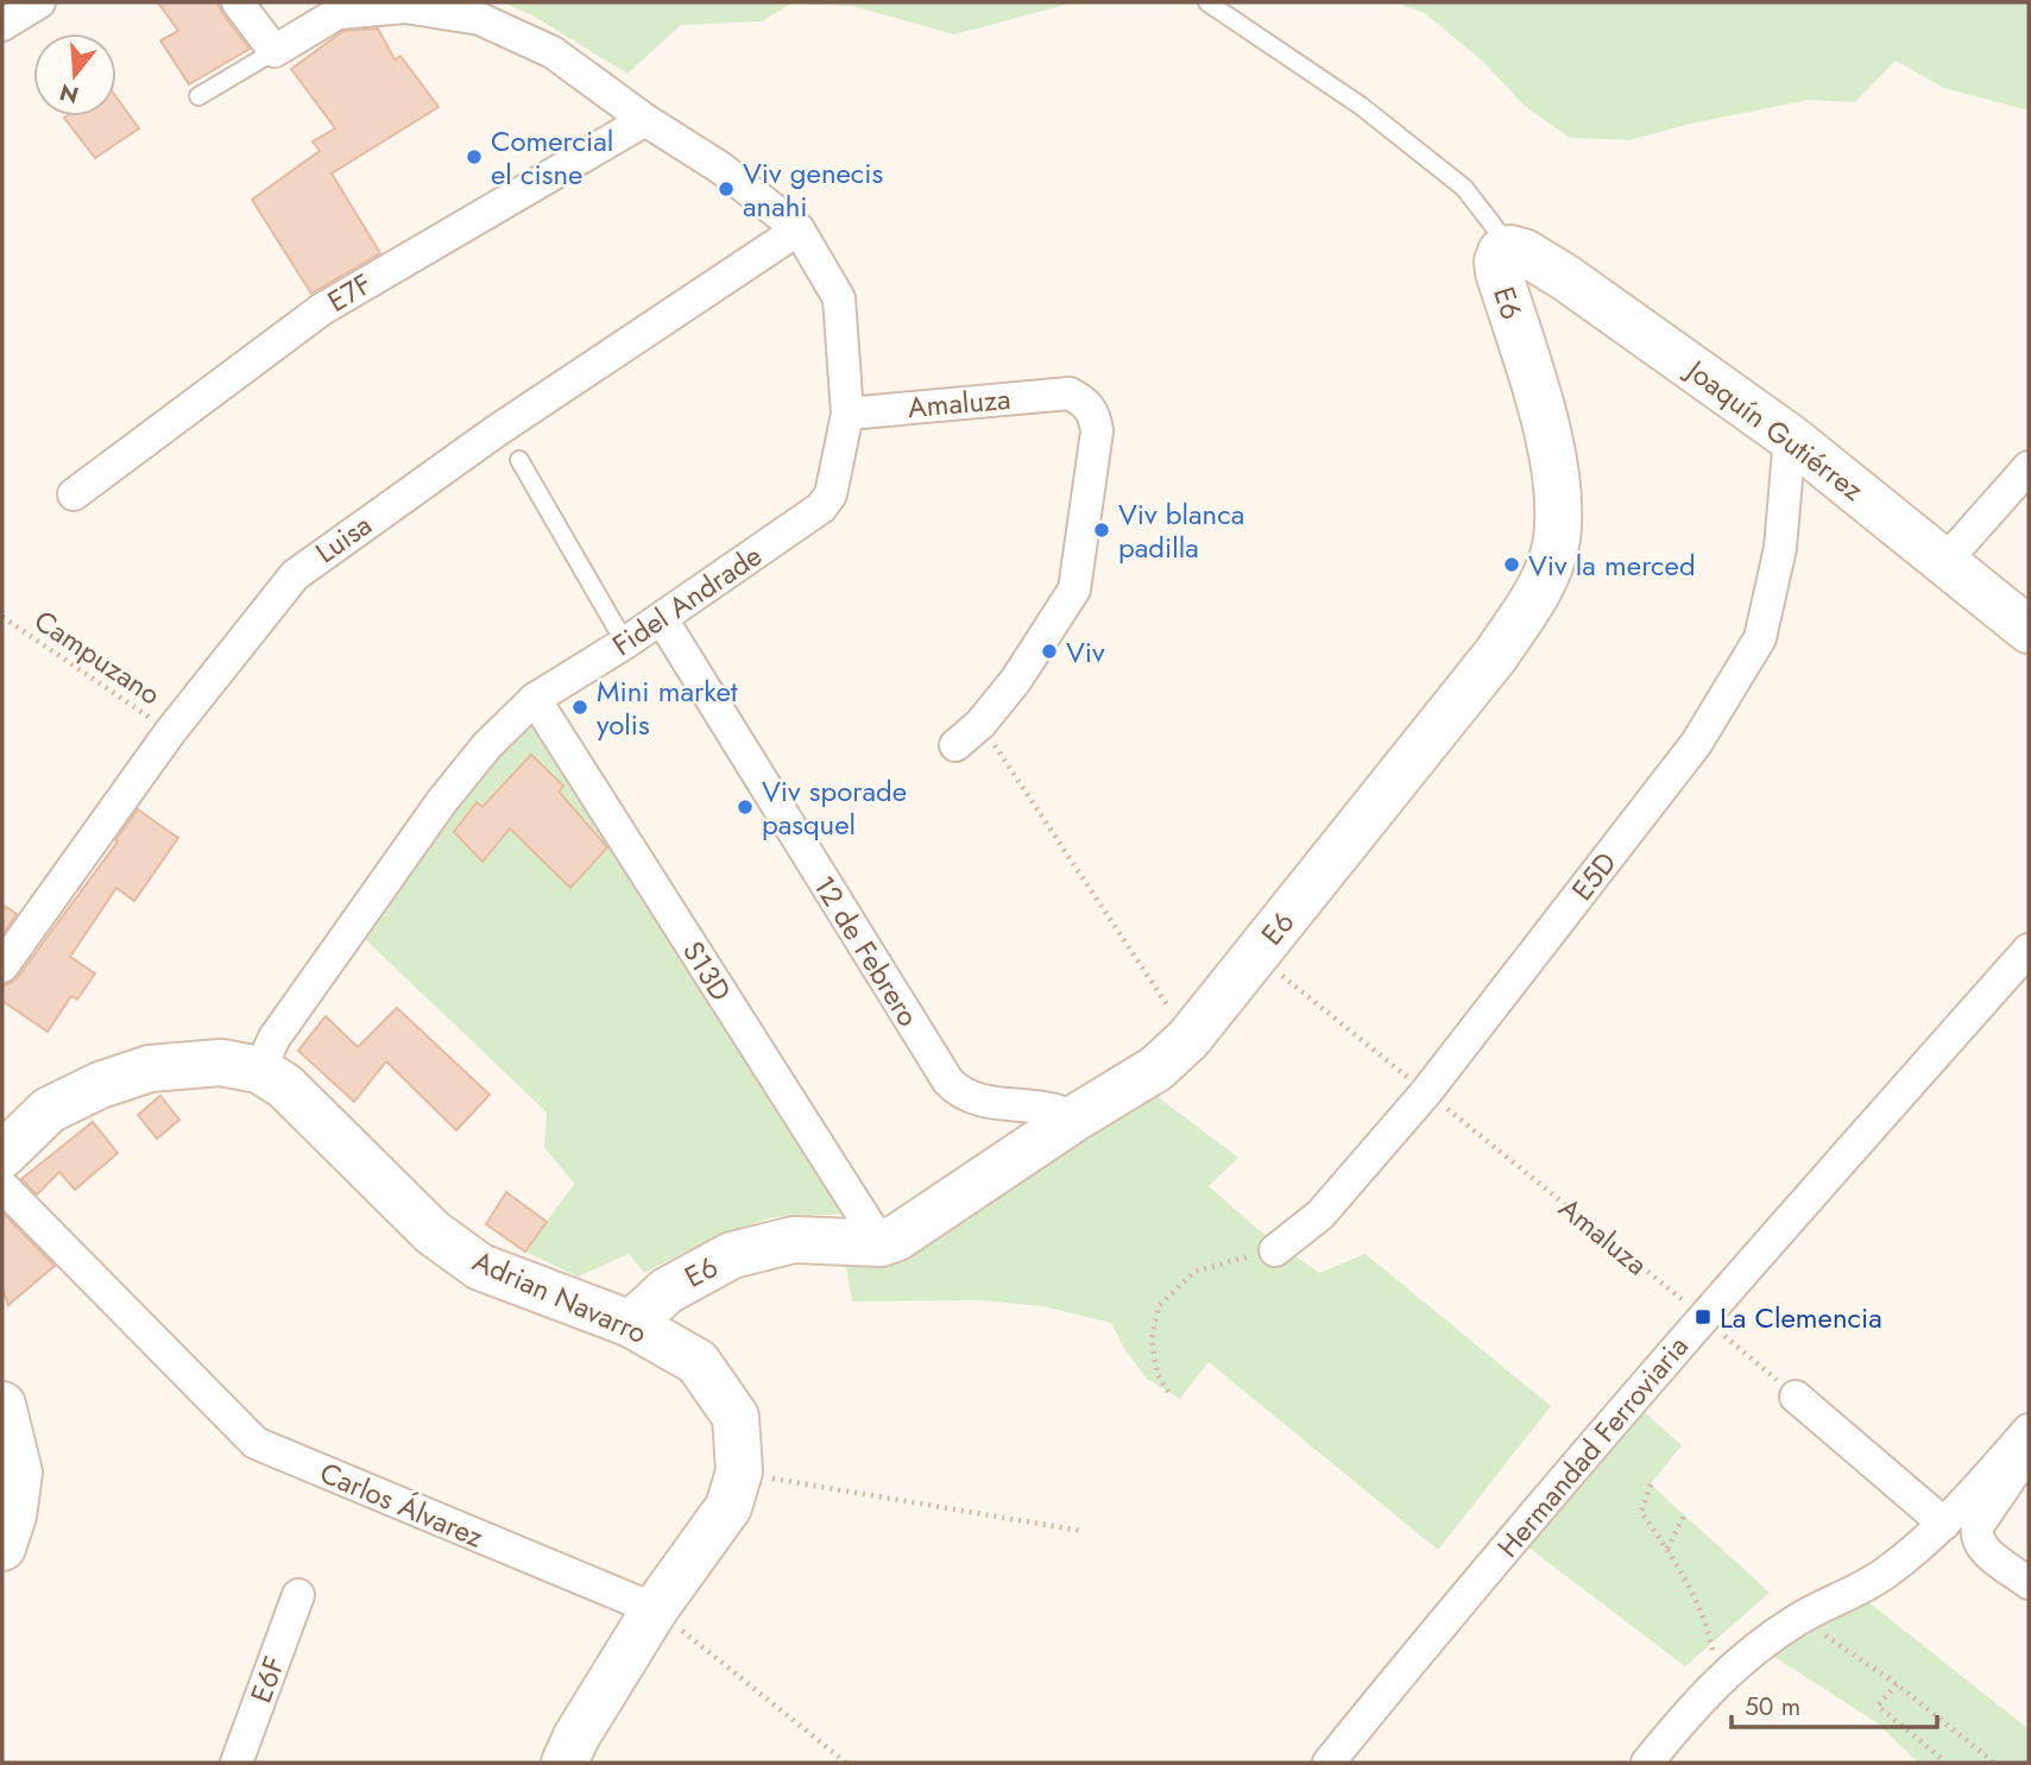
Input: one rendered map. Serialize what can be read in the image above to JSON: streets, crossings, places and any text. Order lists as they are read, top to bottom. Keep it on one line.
{"streets":{"street":["E7F","E6","Amaluza","Joaquín Gutiérrez","Luisa","Fidel Andrade","E5D","12 de Febrero","S13D","Adrian Navarro","Hermandad Ferroviaria","Carlos Álvarez","E6F"],"path":["Campuzano"]},"crossings":[["E7F","Fidel Andrade"],["E6","Amaluza"],["E6","Joaquín Gutiérrez"],["E6","12 de Febrero"],["E6","S13D"],["E6","Adrian Navarro"],["Amaluza","Fidel Andrade"],["Amaluza","E5D"],["Amaluza","Hermandad Ferroviaria"],["Joaquín Gutiérrez","E5D"],["Luisa","Fidel Andrade"],["Luisa","Campuzano"],["Fidel Andrade","12 de Febrero"],["Fidel Andrade","S13D"],["Fidel Andrade","Adrian Navarro"],["Adrian Navarro","Carlos Álvarez"]],"places":{"other":["Comercial el cisne","Viv genecis anahi","Viv blanca padilla","Viv la merced","Viv","Mini market yolis","Viv sporade pasquel"],"transit":["La Clemencia"]},"scale_bar":"50 m","north":"bottom"}
